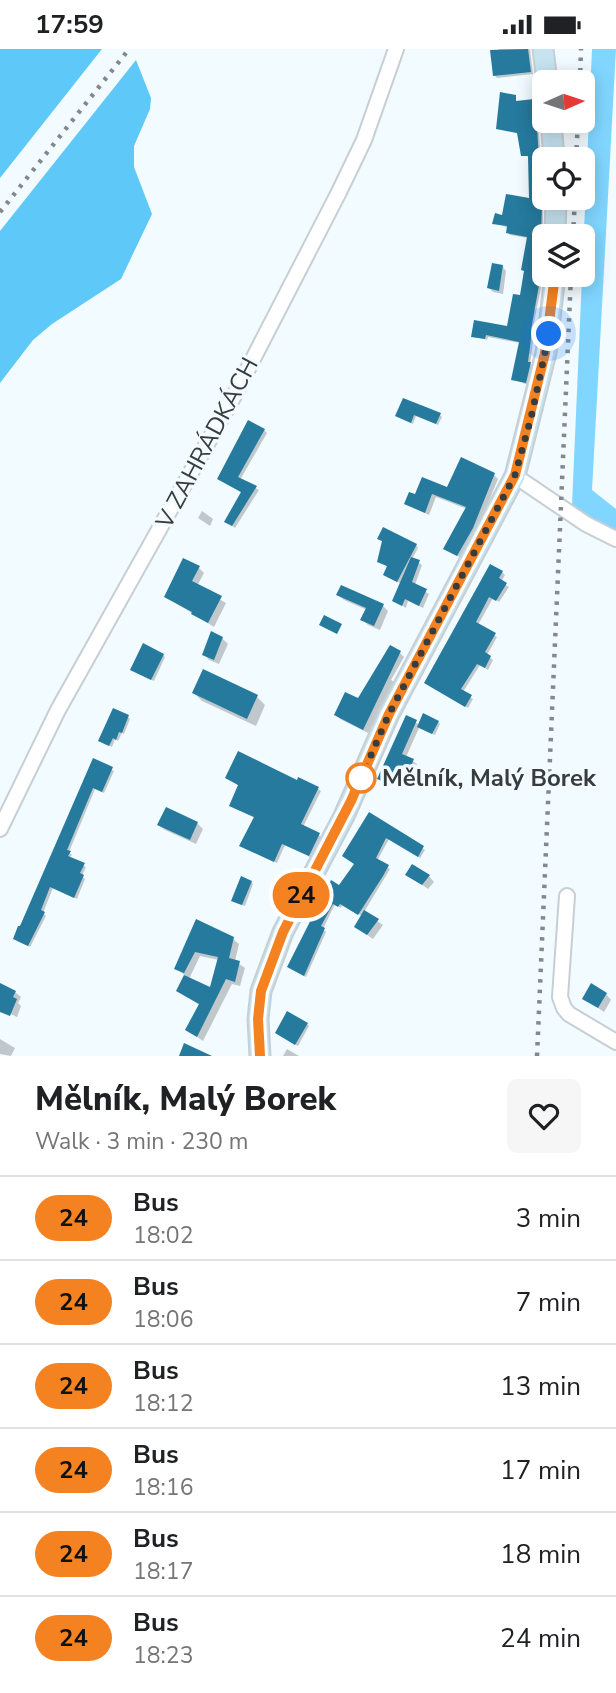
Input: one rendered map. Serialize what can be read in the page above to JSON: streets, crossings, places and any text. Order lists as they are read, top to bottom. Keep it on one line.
{"streets":{"street":["V ZAHRÁDKÁCH"]},"places":["Mělník, Malý Borek"],"lines":["bus line 24"],"north":"right","page":{"status":"17:59","on_map":"24","heading":["Mělník, Malý Borek","Walk · 3 min · 230 m"],"list":[{"mark":"24","name":"Bus","note":"18:02","value":"3 min"},{"mark":"24","name":"Bus","note":"18:06","value":"7 min"},{"mark":"24","name":"Bus","note":"18:12","value":"13 min"},{"mark":"24","name":"Bus","note":"18:16","value":"17 min"},{"mark":"24","name":"Bus","note":"18:17","value":"18 min"},{"mark":"24","name":"Bus","note":"18:23","value":"24 min"}]}}
